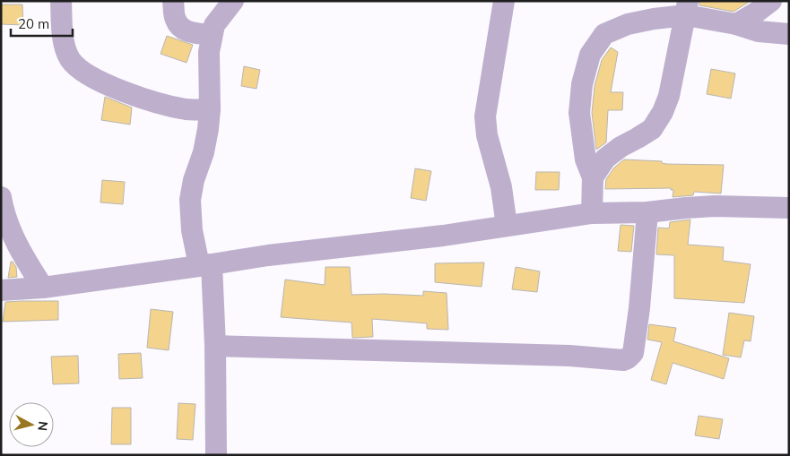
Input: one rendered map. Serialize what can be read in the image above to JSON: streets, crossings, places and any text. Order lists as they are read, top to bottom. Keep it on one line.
{"scale_bar":"20 m","north":"right"}
